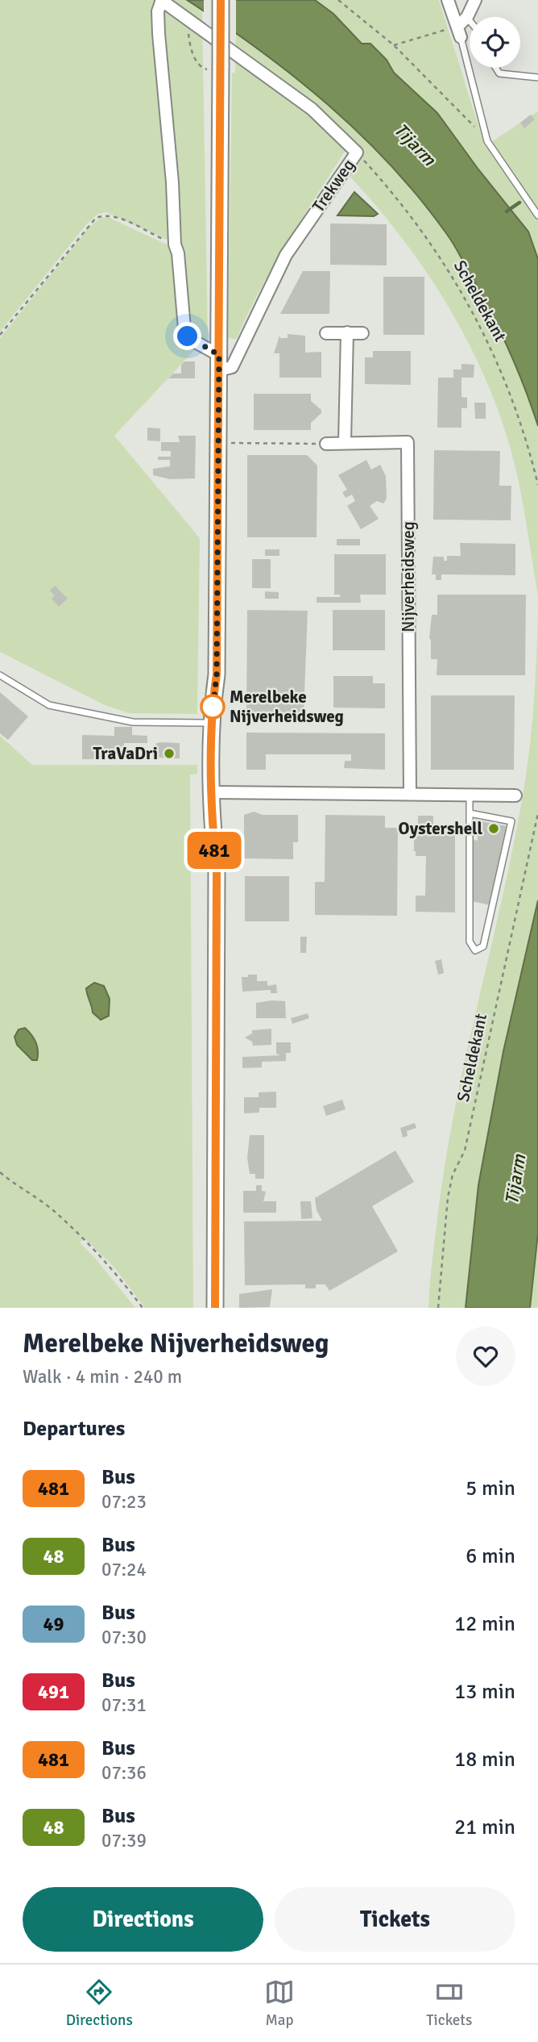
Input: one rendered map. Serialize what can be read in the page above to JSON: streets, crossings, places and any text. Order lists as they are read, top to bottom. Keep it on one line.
{"streets":{"street":["Trekweg","Nijverheidsweg"],"path":["Scheldekant"]},"crossings":[["Trekweg","Scheldekant"]],"water":["Tijarm"],"places":["Merelbeke Nijverheidsweg","TraVaDri","Oystershell"],"lines":["bus line 481"],"page":{"on_map":"481","heading":[["Merelbeke Nijverheidsweg","Walk · 4 min · 240 m"],"Departures"],"list":[{"mark":"481","name":"Bus","note":"07:23","value":"5 min"},{"mark":"48","name":"Bus","note":"07:24","value":"6 min"},{"mark":"49","name":"Bus","note":"07:30","value":"12 min"},{"mark":"491","name":"Bus","note":"07:31","value":"13 min"},{"mark":"481","name":"Bus","note":"07:36","value":"18 min"},{"mark":"48","name":"Bus","note":"07:39","value":"21 min"}],"buttons":["Directions","Tickets"],"tabs":["Directions","Map","Tickets"]}}
